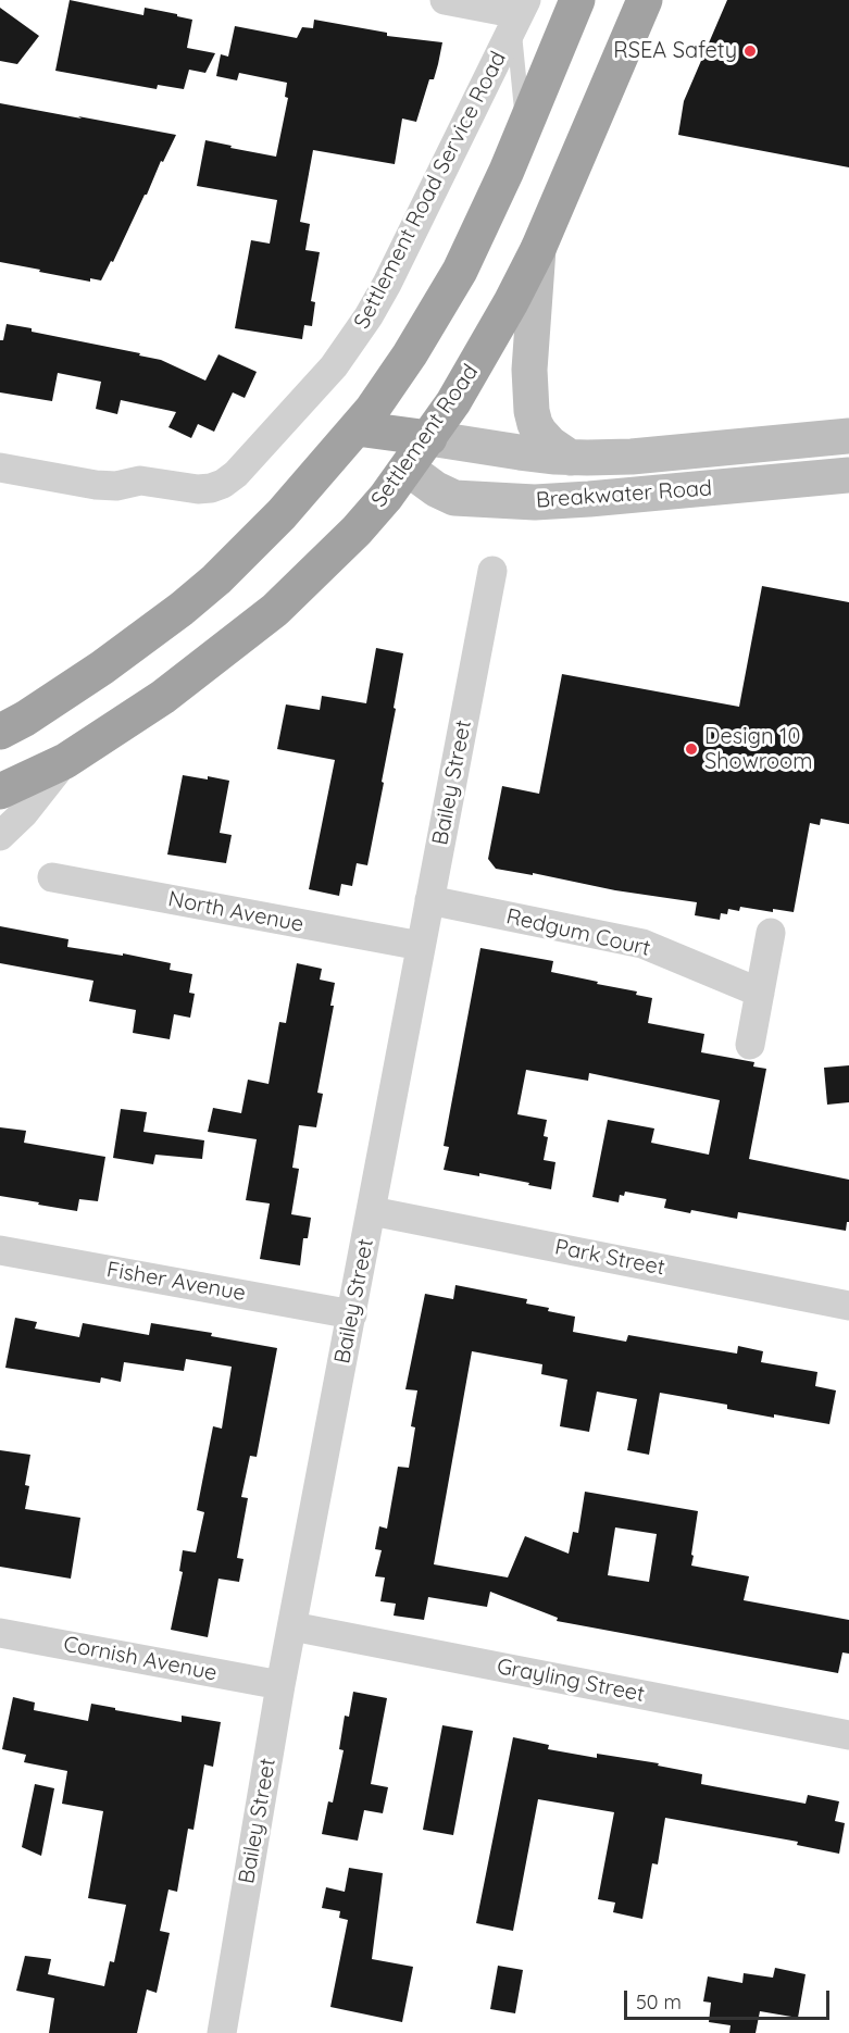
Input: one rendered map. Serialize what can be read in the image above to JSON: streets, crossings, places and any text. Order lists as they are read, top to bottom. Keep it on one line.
{"streets":{"highway":["Settlement Road"],"main road":["Breakwater Road"],"street":["Settlement Road Service Road","Bailey Street","North Avenue","Redgum Court","Park Street","Fisher Avenue","Cornish Avenue","Grayling Street"]},"crossings":[["Settlement Road","Breakwater Road"],["Bailey Street","North Avenue"],["Bailey Street","Redgum Court"],["Bailey Street","Park Street"],["Bailey Street","Fisher Avenue"],["Bailey Street","Cornish Avenue"],["Bailey Street","Grayling Street"]],"places":["RSEA Safety","Design 10 Showroom"],"scale_bar":"50 m"}
